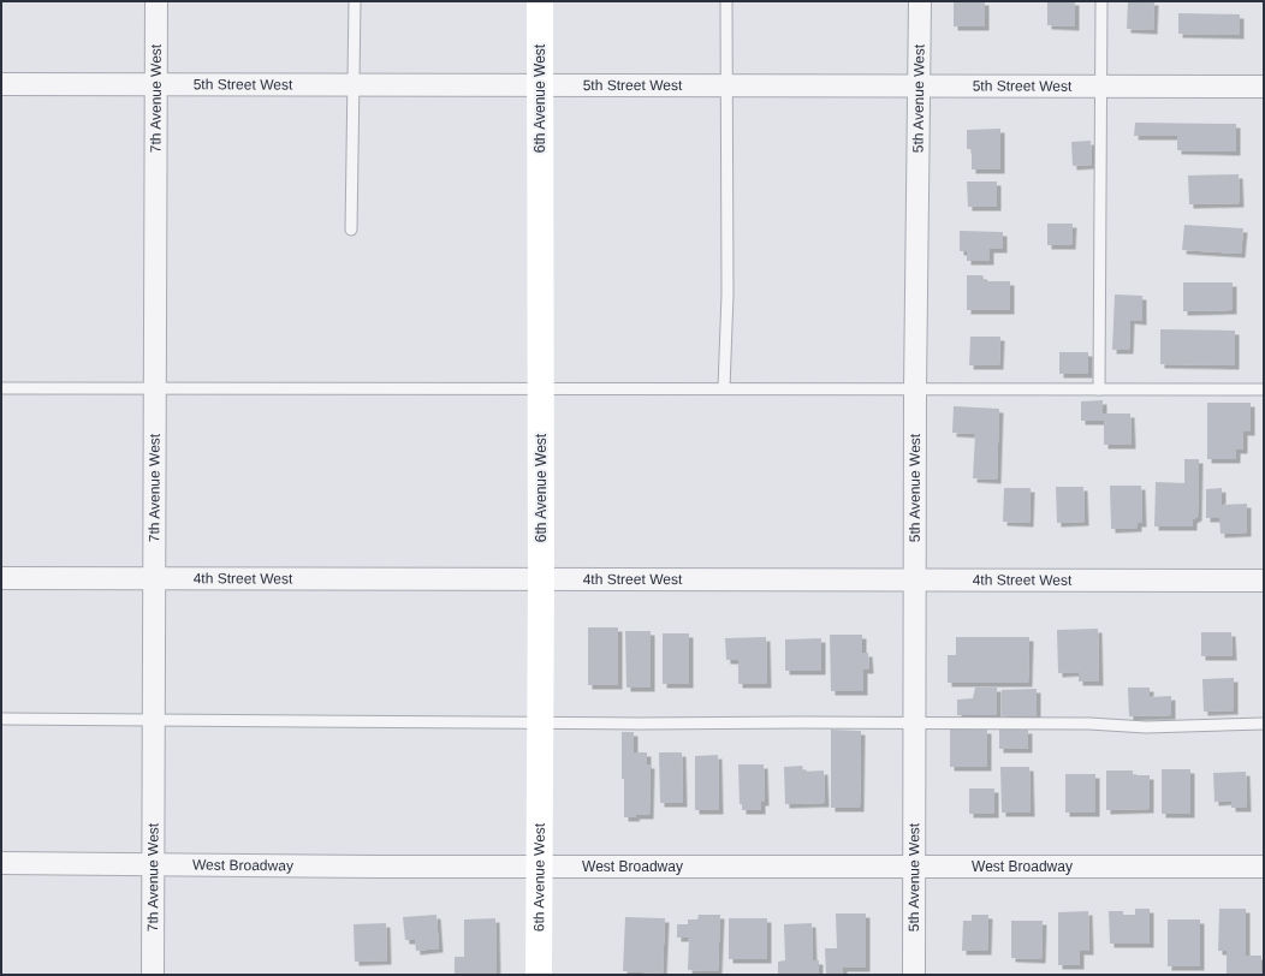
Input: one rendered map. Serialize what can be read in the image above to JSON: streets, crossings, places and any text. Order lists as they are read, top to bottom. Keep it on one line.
{"streets":{"street":["5th Street West","7th Avenue West","6th Avenue West","5th Avenue West","4th Street West","West Broadway"]},"crossings":[["5th Street West","7th Avenue West"],["5th Street West","6th Avenue West"],["5th Street West","5th Avenue West"],["7th Avenue West","4th Street West"],["7th Avenue West","West Broadway"],["6th Avenue West","4th Street West"],["6th Avenue West","West Broadway"],["5th Avenue West","4th Street West"],["5th Avenue West","West Broadway"]]}
